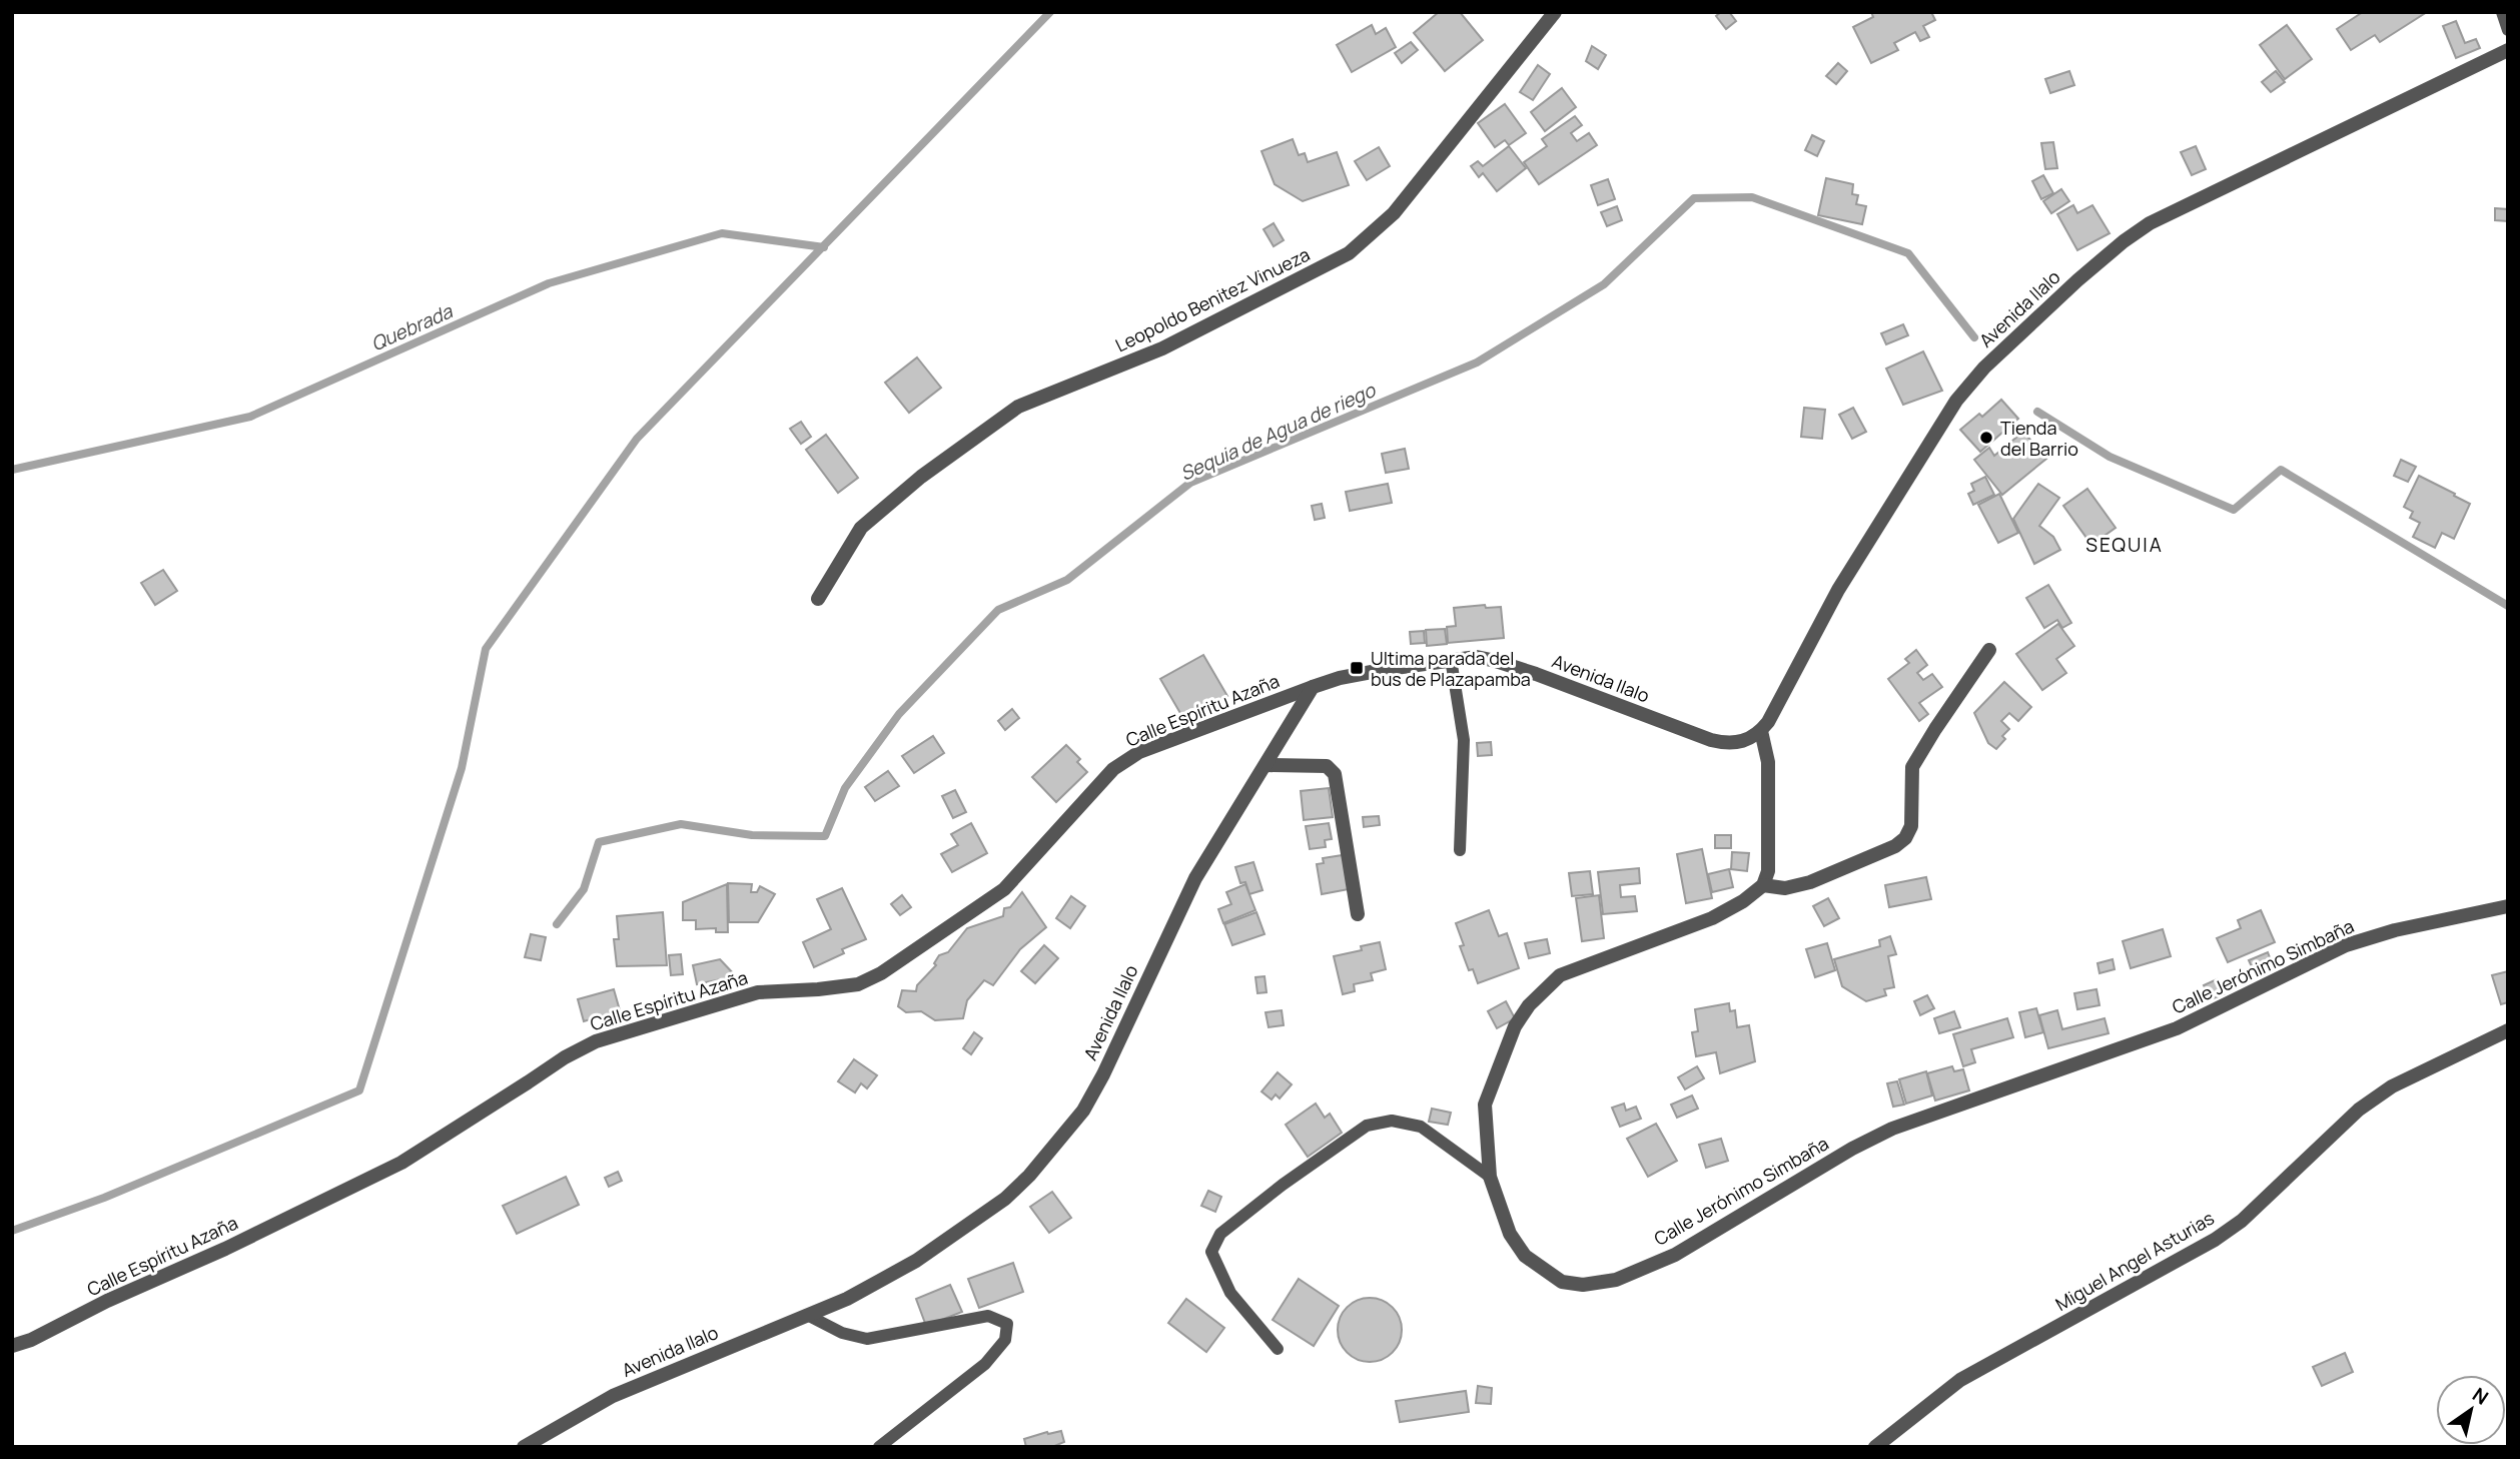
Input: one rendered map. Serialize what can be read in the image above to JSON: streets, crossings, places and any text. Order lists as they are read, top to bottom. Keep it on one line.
{"streets":{"street":["Leopoldo Benitez Vinueza","Avenida Ilalo","Calle Espíritu Azaña","Calle Jerónimo Simbaña","Miguel Angel Asturias"]},"crossings":[["Avenida Ilalo","Calle Espíritu Azaña"]],"districts":["SEQUIA"],"water":["Quebrada","Sequia de Agua de riego"],"places":{"other":["Tienda del Barrio"],"transit":["Ultima parada del bus de Plazapamba"]},"north":"top right"}
